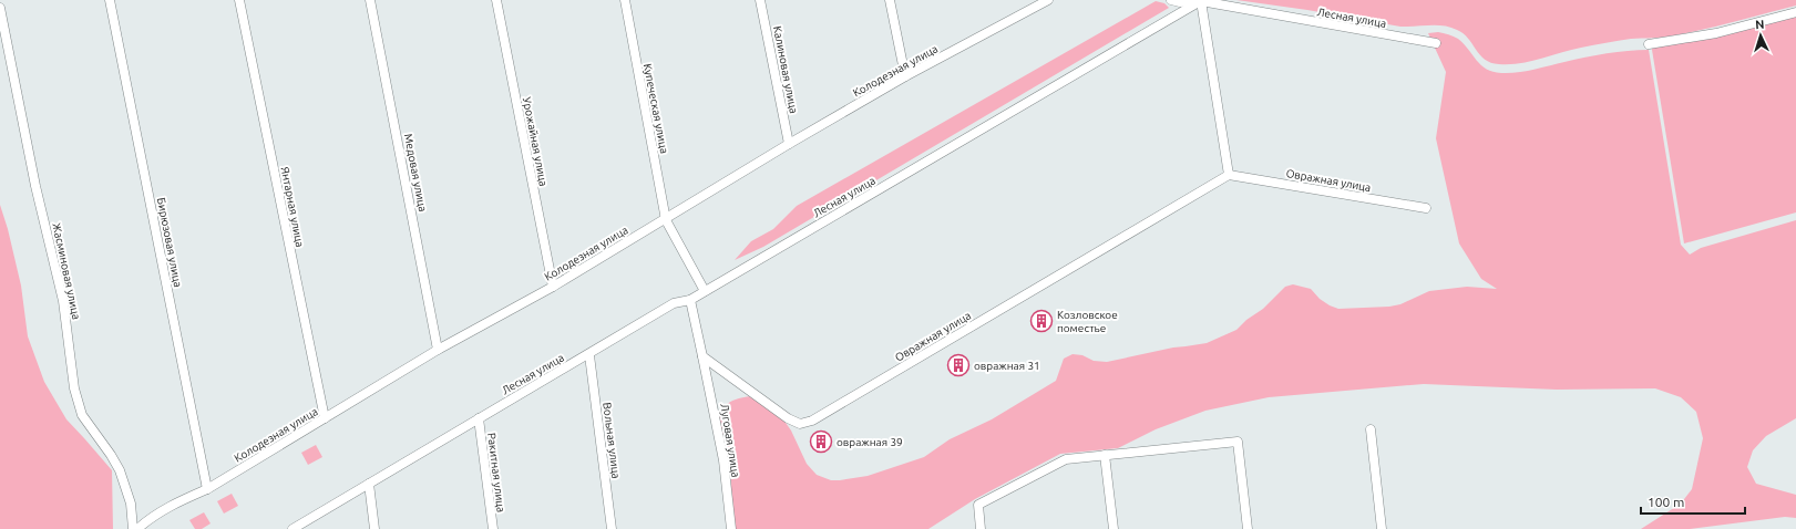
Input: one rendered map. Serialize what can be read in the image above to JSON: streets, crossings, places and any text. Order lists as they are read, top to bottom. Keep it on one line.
{"streets":{"street":["Лесная улица","Калиновая улица","Колодезная улица","Купеческая улица","Урожайная улица","Медовая улица","Овражная улица","Янтарная улица","Бирюзовая улица","Жасминовая улица","Вольная улица","Луговая улица","Ракитная улица"]},"crossings":[["Лесная улица","Купеческая улица"],["Лесная улица","Вольная улица"],["Лесная улица","Ракитная улица"],["Калиновая улица","Колодезная улица"],["Колодезная улица","Купеческая улица"],["Колодезная улица","Урожайная улица"],["Колодезная улица","Медовая улица"],["Колодезная улица","Янтарная улица"],["Колодезная улица","Бирюзовая улица"],["Овражная улица","Луговая улица"]],"places":{"building":["Козловское поместье","овражная 31","овражная 39"]},"scale_bar":"100 m","north":"top"}
